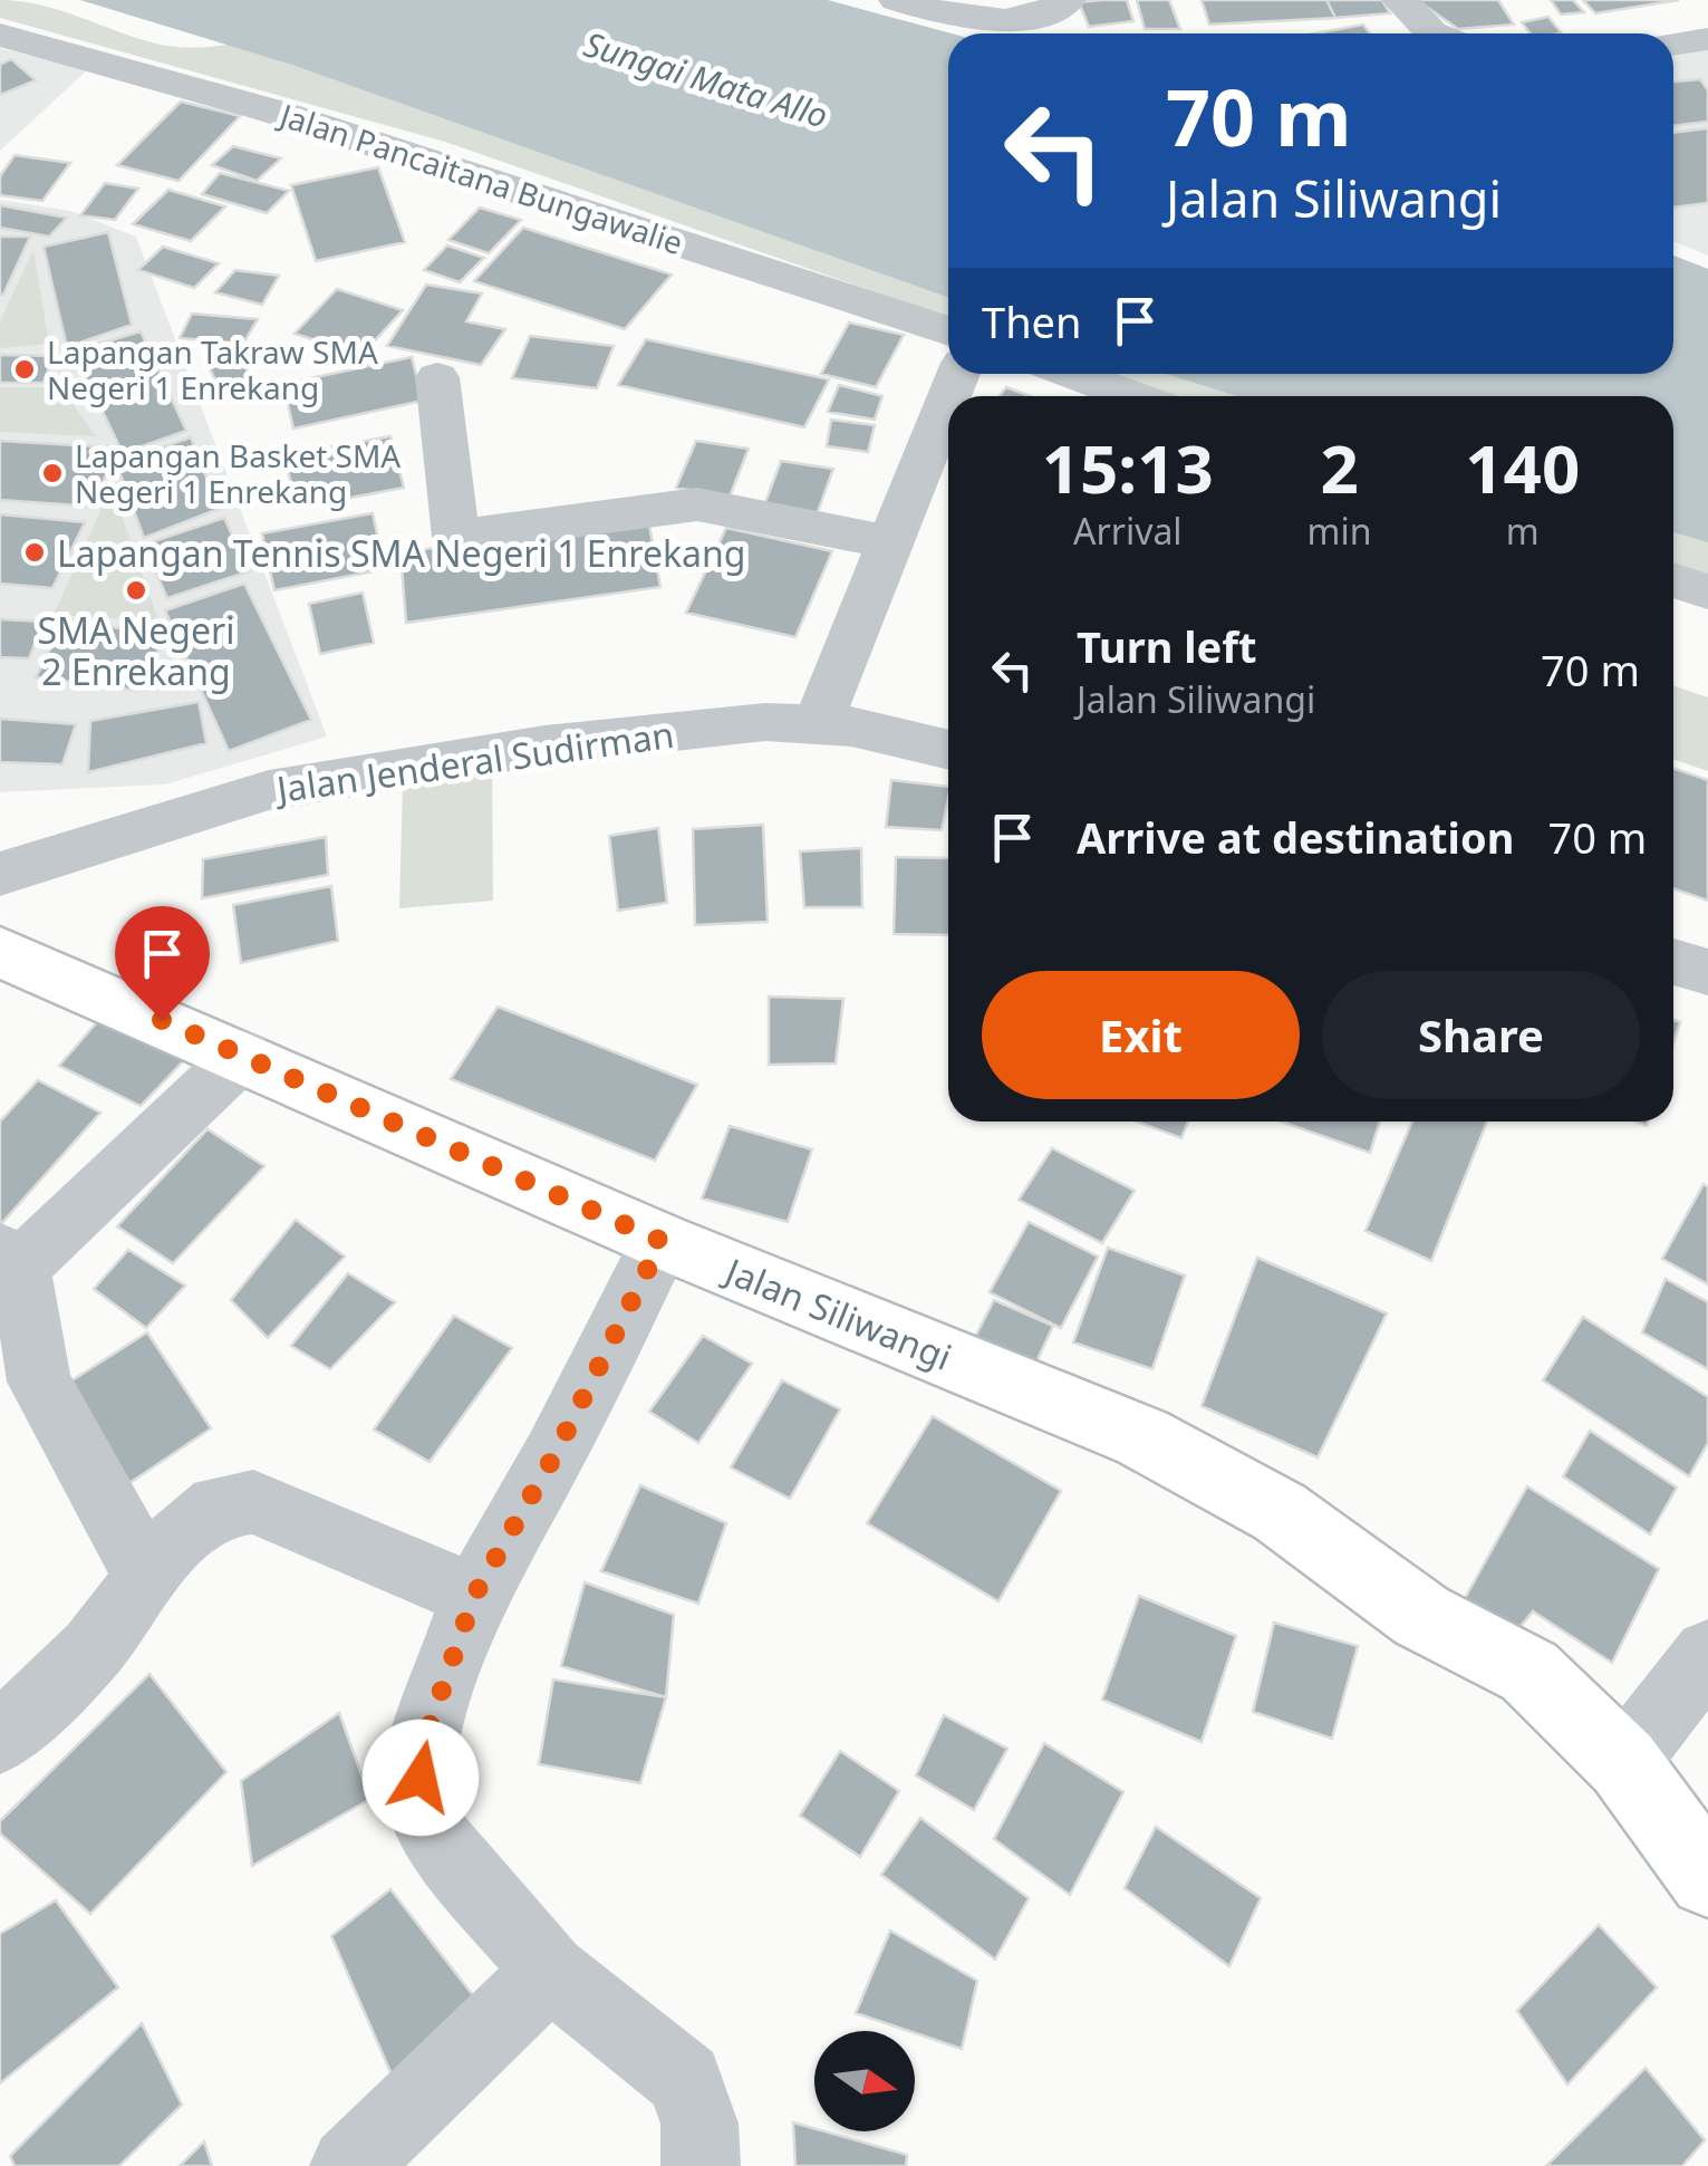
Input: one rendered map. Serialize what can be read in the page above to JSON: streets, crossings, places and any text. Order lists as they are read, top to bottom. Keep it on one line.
{"streets":{"main road":["Jalan Siliwangi"],"street":["Jalan Pancaitana Bungawalie","Jalan Jenderal Sudirman"]},"water":["Sungai Mata Allo"],"places":["Lapangan Takraw SMA Negeri 1 Enrekang","Lapangan Basket SMA Negeri 1 Enrekang","Lapangan Tennis SMA Negeri 1 Enrekang","SMA Negeri 2 Enrekang"],"north":"right","page":{"turn":["70 m","Jalan Siliwangi"],"then":"Then","eta":["15:13","Arrival","2","min","140","m"],"list":[{"name":"Turn left","note":"Jalan Siliwangi","value":"70 m"},{"name":"Arrive at destination","value":"70 m"}],"buttons":["Exit","Share"]}}
